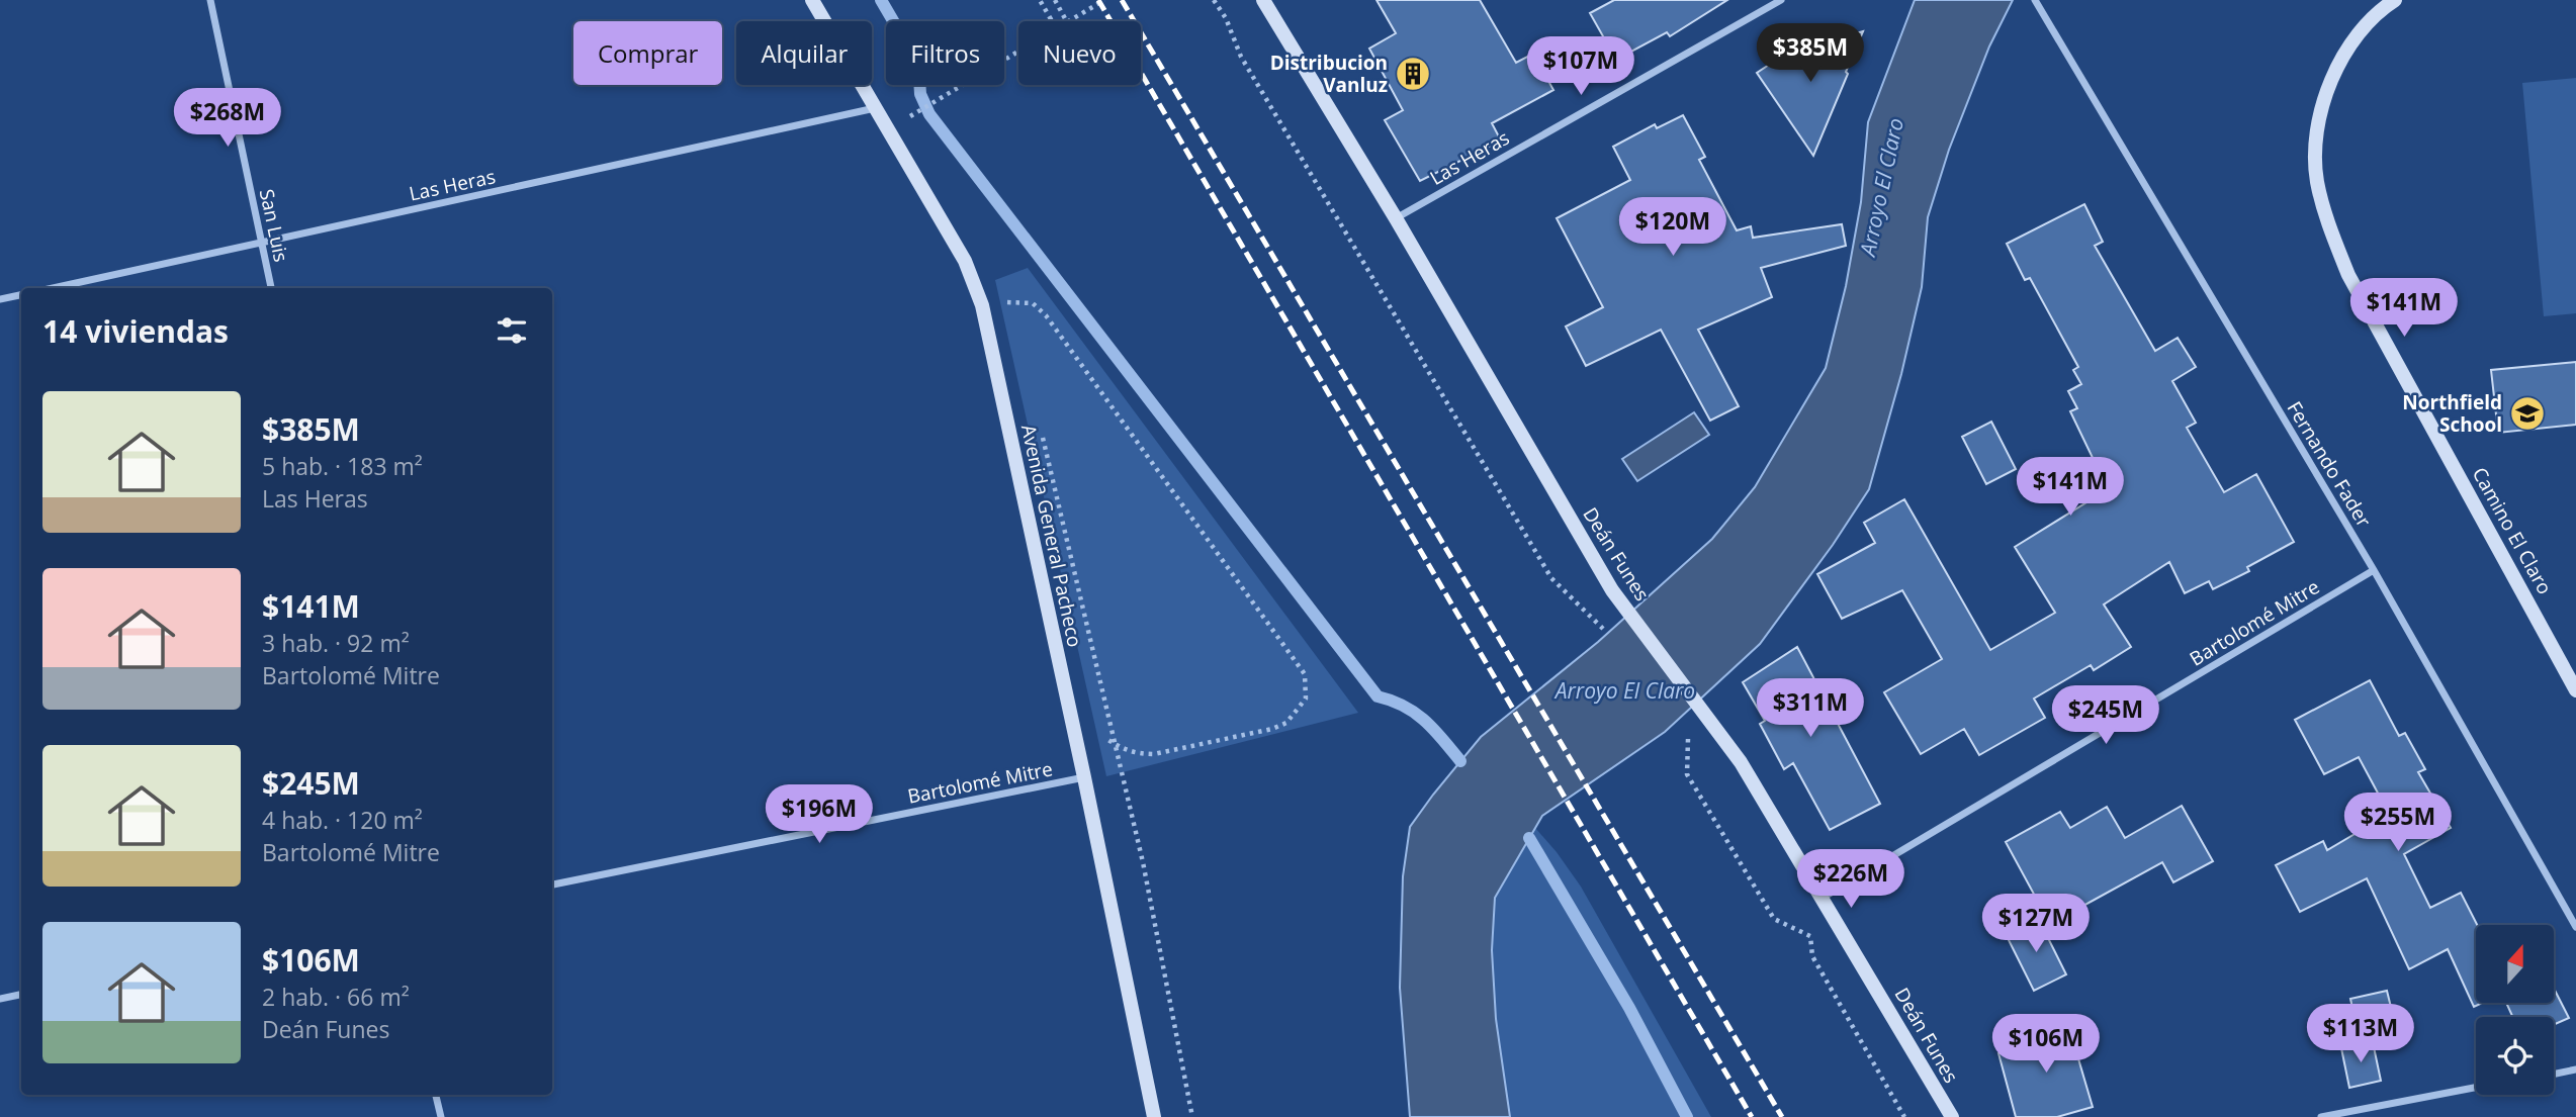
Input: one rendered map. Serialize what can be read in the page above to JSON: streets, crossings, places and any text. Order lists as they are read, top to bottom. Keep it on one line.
{"streets":{"street":["Las Heras","San Luis","Fernando Fader","Camino El Claro","Avenida General Pacheco","Deán Funes","Bartolomé Mitre"]},"crossings":[["Las Heras","San Luis"],["Las Heras","Avenida General Pacheco"],["Las Heras","Deán Funes"],["Fernando Fader","Bartolomé Mitre"],["Avenida General Pacheco","Bartolomé Mitre"],["Deán Funes","Bartolomé Mitre"]],"water":["Arroyo El Claro"],"places":{"building":["Distribucion Vanluz"],"school or university":["Northfield School"]},"north":"top","page":{"chip":["Comprar","Alquilar","Filtros","Nuevo"],"price":["$385M","$107M","$268M","$120M","$141M","$141M","$311M","$245M","$196M","$255M","$226M","$127M","$113M","$106M"],"heading":"14 viviendas","list":[{"name":"$385M","note":"5 hab. · 183 m² · Las Heras"},{"name":"$141M","note":"3 hab. · 92 m² · Bartolomé Mitre"},{"name":"$245M","note":"4 hab. · 120 m² · Bartolomé Mitre"},{"name":"$106M","note":"2 hab. · 66 m² · Deán Funes"}]}}
